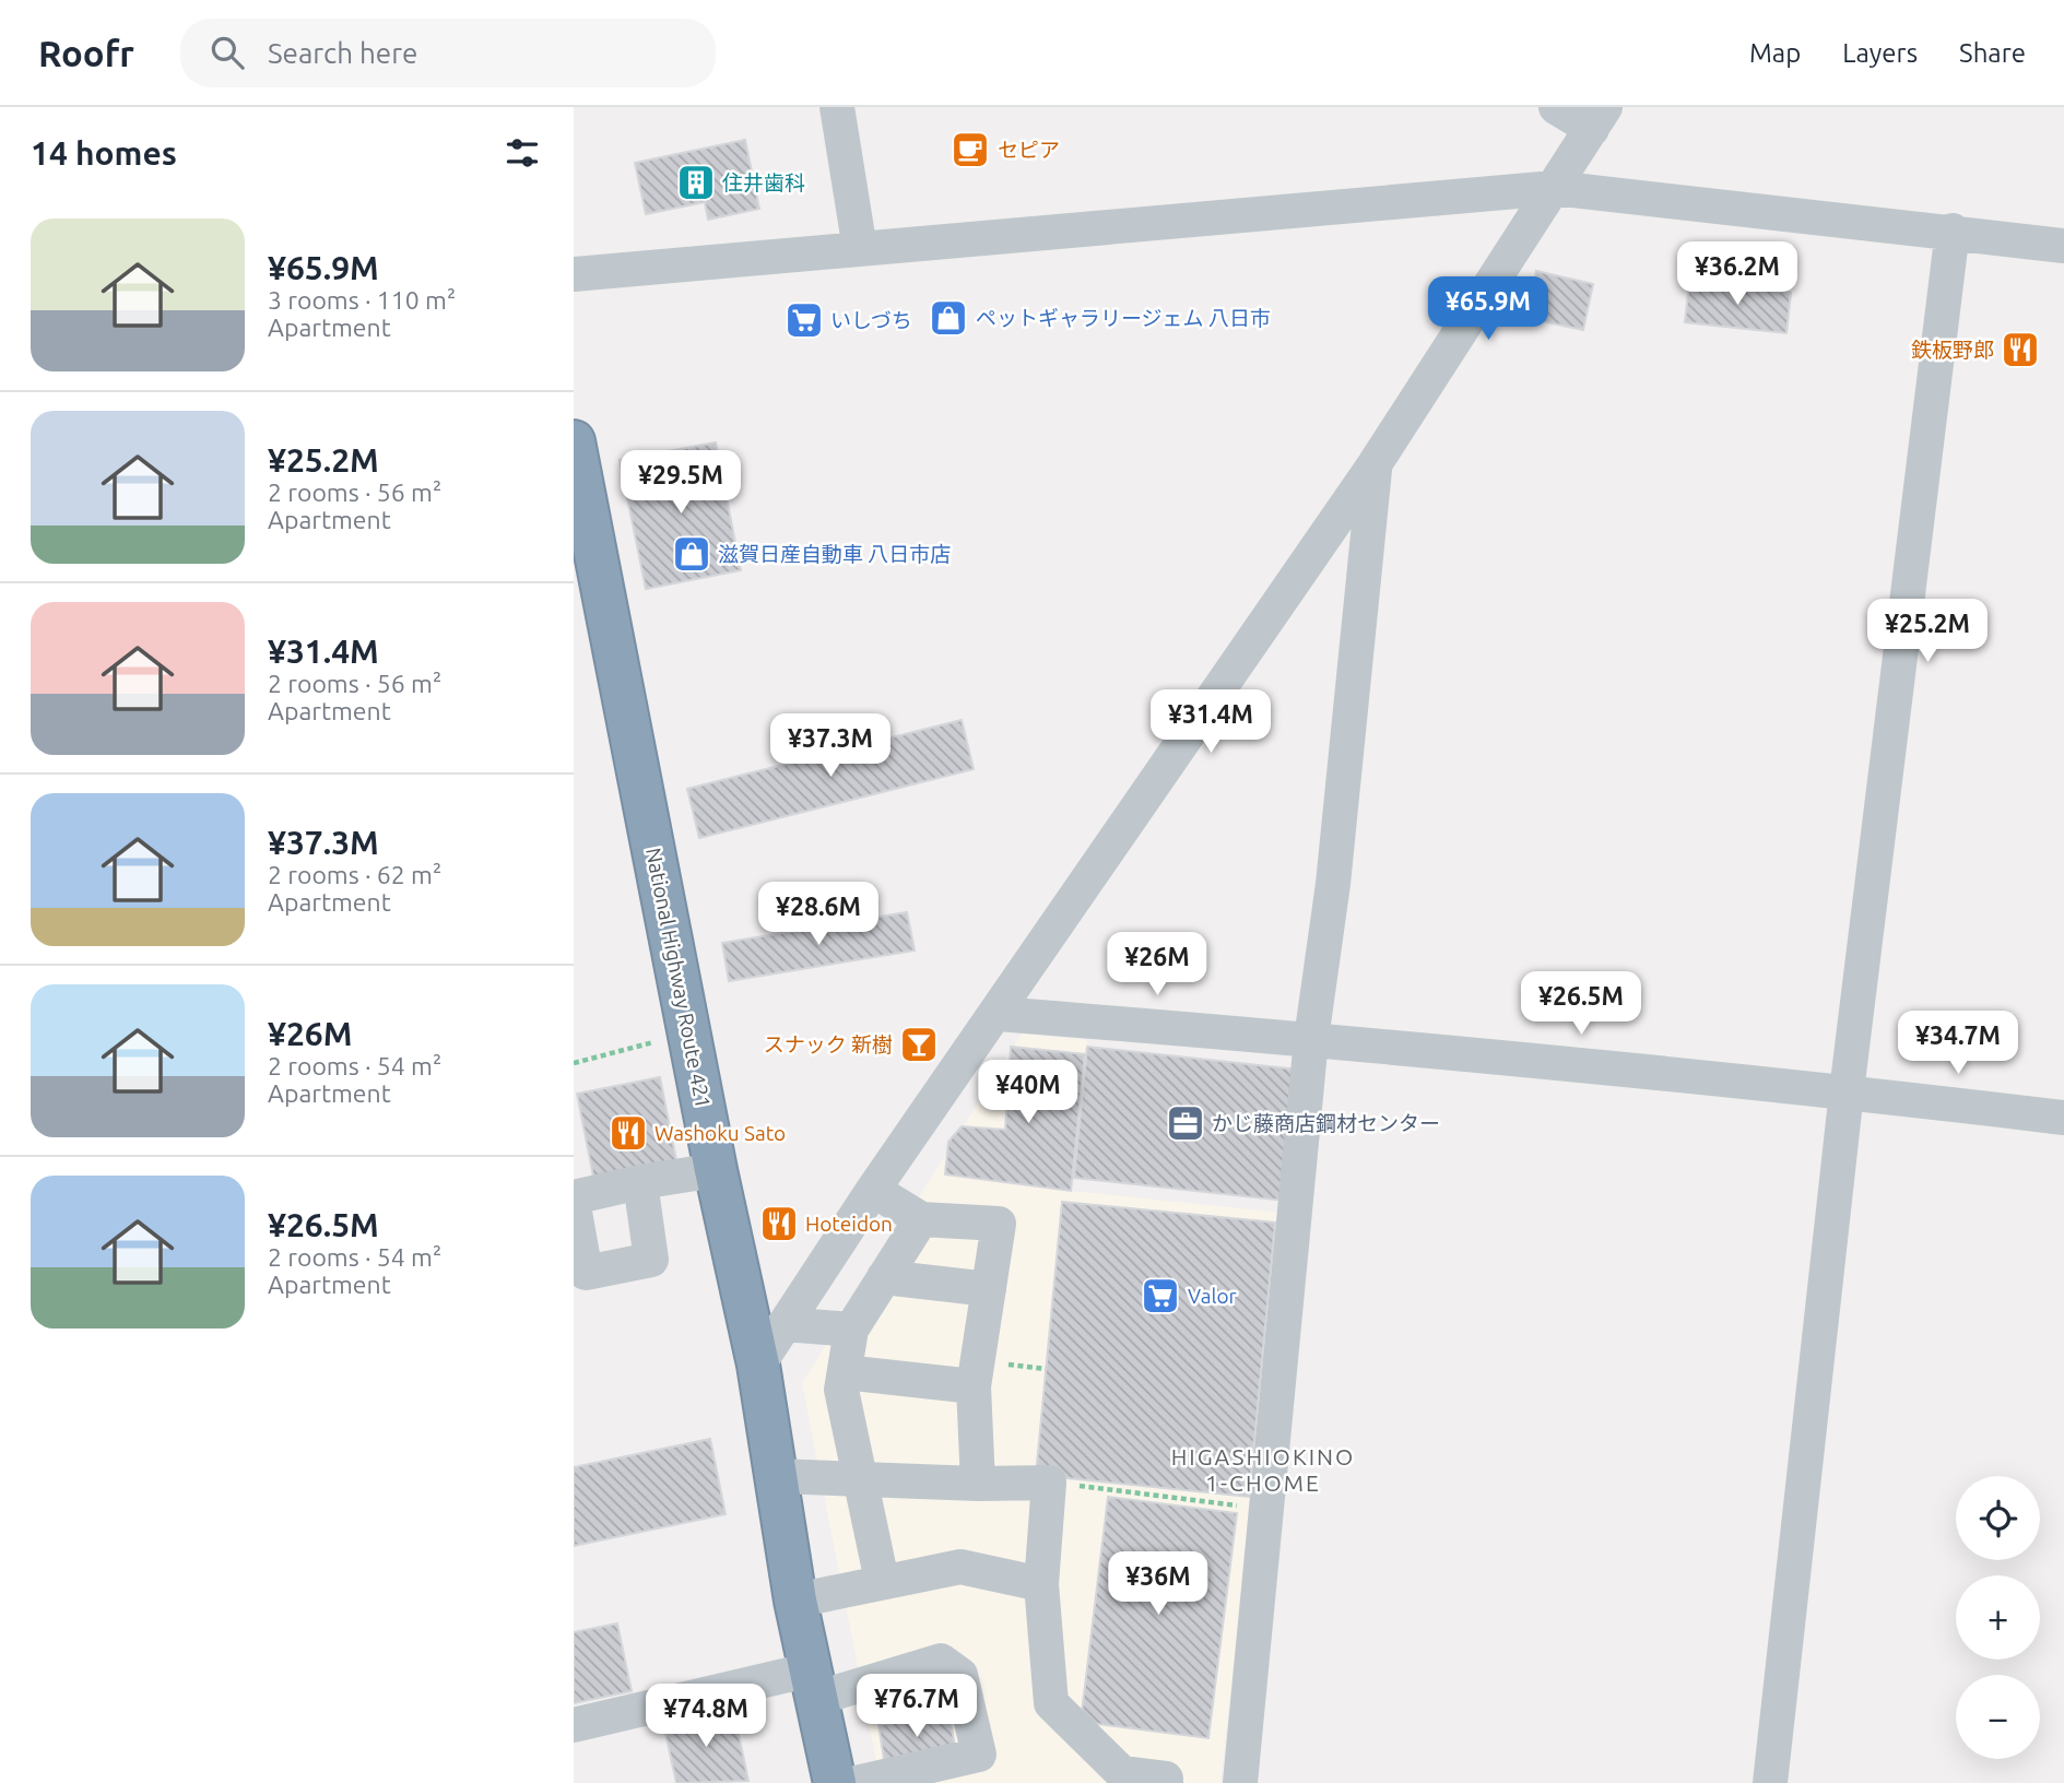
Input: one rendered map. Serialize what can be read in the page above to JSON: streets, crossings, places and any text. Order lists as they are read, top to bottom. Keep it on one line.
{"streets":{"highway":["National Highway Route 421"]},"districts":["HIGASHIOKINO 1-CHOME"],"places":{"cafe":["セピア"],"building":["住井歯科"],"shop":["ペットギャラリージェム 八日市","滋賀日産自動車 八日市店"],"supermarket":["いしづち","Valor"],"restaurant":["鉄板野郎","Washoku Sato","Hoteidon"],"bar":["スナック 新樹"],"office":["かじ藤商店鋼材センター"]},"page":{"header":"Roofr","search":"Search here","nav":["Map","Layers","Share"],"heading":"14 homes","list":[{"name":"¥65.9M","note":"3 rooms · 110 m² · Apartment"},{"name":"¥25.2M","note":"2 rooms · 56 m² · Apartment"},{"name":"¥31.4M","note":"2 rooms · 56 m² · Apartment"},{"name":"¥37.3M","note":"2 rooms · 62 m² · Apartment"},{"name":"¥26M","note":"2 rooms · 54 m² · Apartment"},{"name":"¥26.5M","note":"2 rooms · 54 m² · Apartment"}],"price":["¥36.2M","¥65.9M","¥29.5M","¥25.2M","¥31.4M","¥37.3M","¥28.6M","¥26M","¥26.5M","¥34.7M","¥40M","¥36M","¥76.7M","¥74.8M"],"map_buttons":["+","−"]}}
